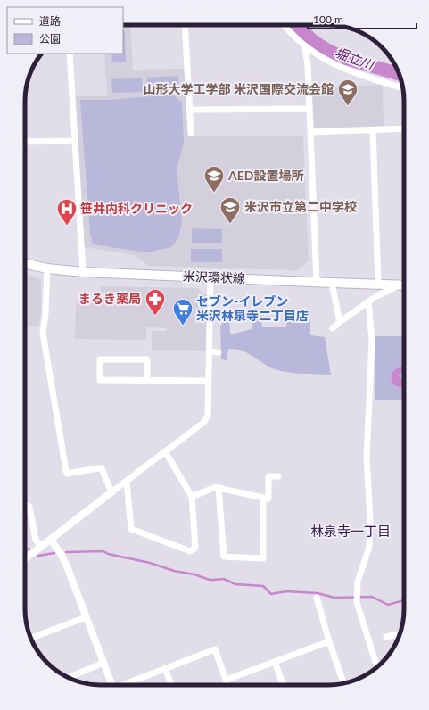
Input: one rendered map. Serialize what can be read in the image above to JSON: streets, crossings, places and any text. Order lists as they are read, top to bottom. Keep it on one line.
{"streets":{"main road":["米沢環状線"]},"districts":["林泉寺一丁目"],"water":["堀立川"],"places":{"school or university":["山形大学工学部 米沢国際交流会館","AED設置場所","米沢市立第二中学校"],"hospital":["笹井内科クリニック"],"pharmacy":["まるき薬局"],"supermarket":["セブン-イレブン 米沢林泉寺二丁目店"]},"legend":["道路","公園"],"scale_bar":"100 m"}
